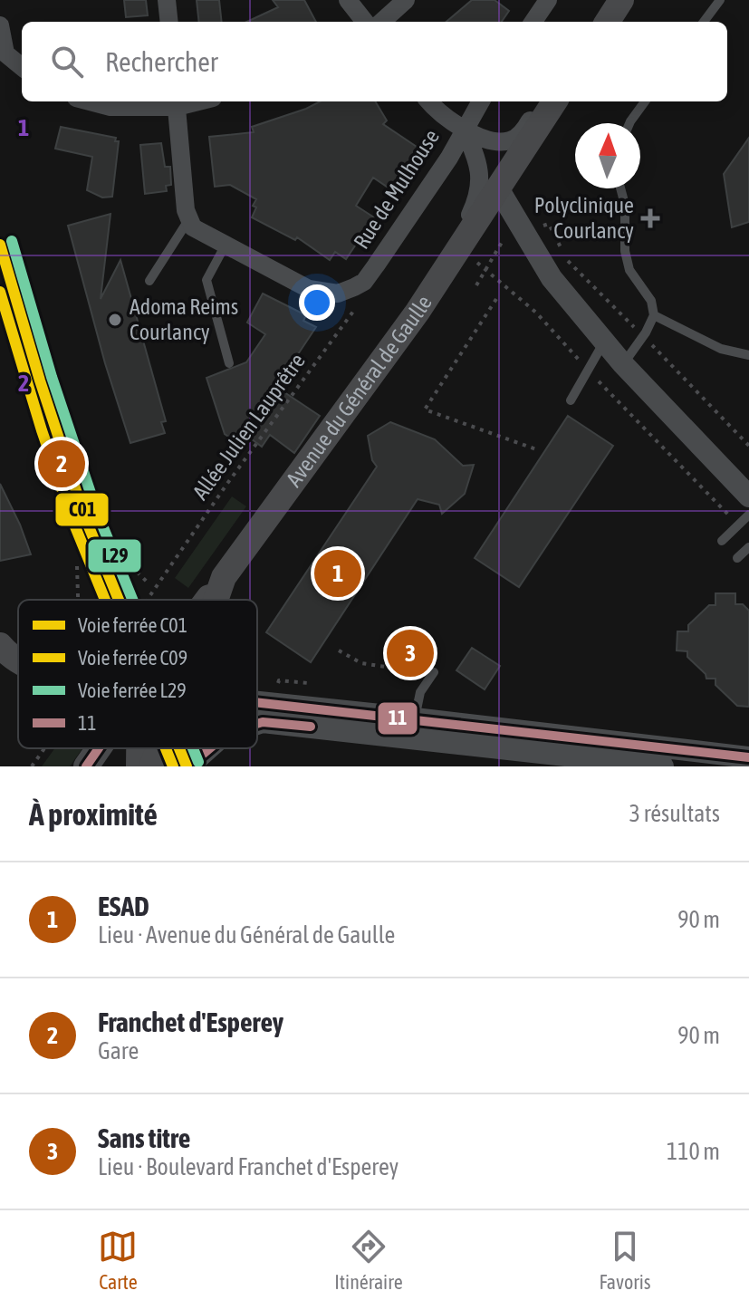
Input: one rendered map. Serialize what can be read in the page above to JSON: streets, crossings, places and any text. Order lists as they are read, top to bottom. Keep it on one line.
{"streets":{"main road":["Avenue du Général de Gaulle"],"street":["Rue de Mulhouse"],"path":["Allée Julien Lauprêtre"]},"places":{"health":["Polyclinique Courlancy"],"other":["Adoma Reims Courlancy"]},"lines":["rail line L29","rail line C01","rail line C09","transit line 11"],"legend":["Voie ferrée C01","Voie ferrée C09","Voie ferrée L29","11"],"north":"top","page":{"search":"Rechercher","pins":["2","1","3"],"heading":["À proximité","3 résultats"],"list":[{"mark":"1","name":"ESAD","note":"Lieu · Avenue du Général de Gaulle","value":"90 m"},{"mark":"2","name":"Franchet d'Esperey","note":"Gare","value":"90 m"},{"mark":"3","name":"Sans titre","note":"Lieu · Boulevard Franchet d'Esperey","value":"110 m"}],"nav":["Carte","Itinéraire","Favoris"]},"grid":{"rows":["1","2"]}}
